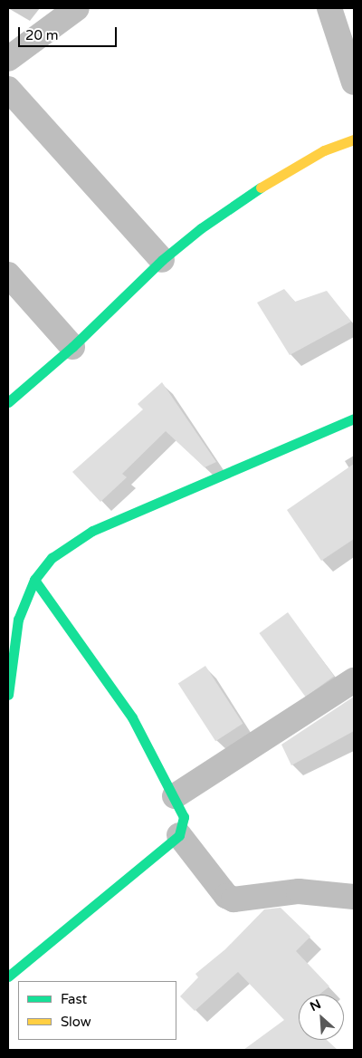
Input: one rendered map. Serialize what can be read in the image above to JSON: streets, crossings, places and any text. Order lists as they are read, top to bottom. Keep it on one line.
{"legend":["Fast","Slow"],"scale_bar":"20 m","north":"top left"}
